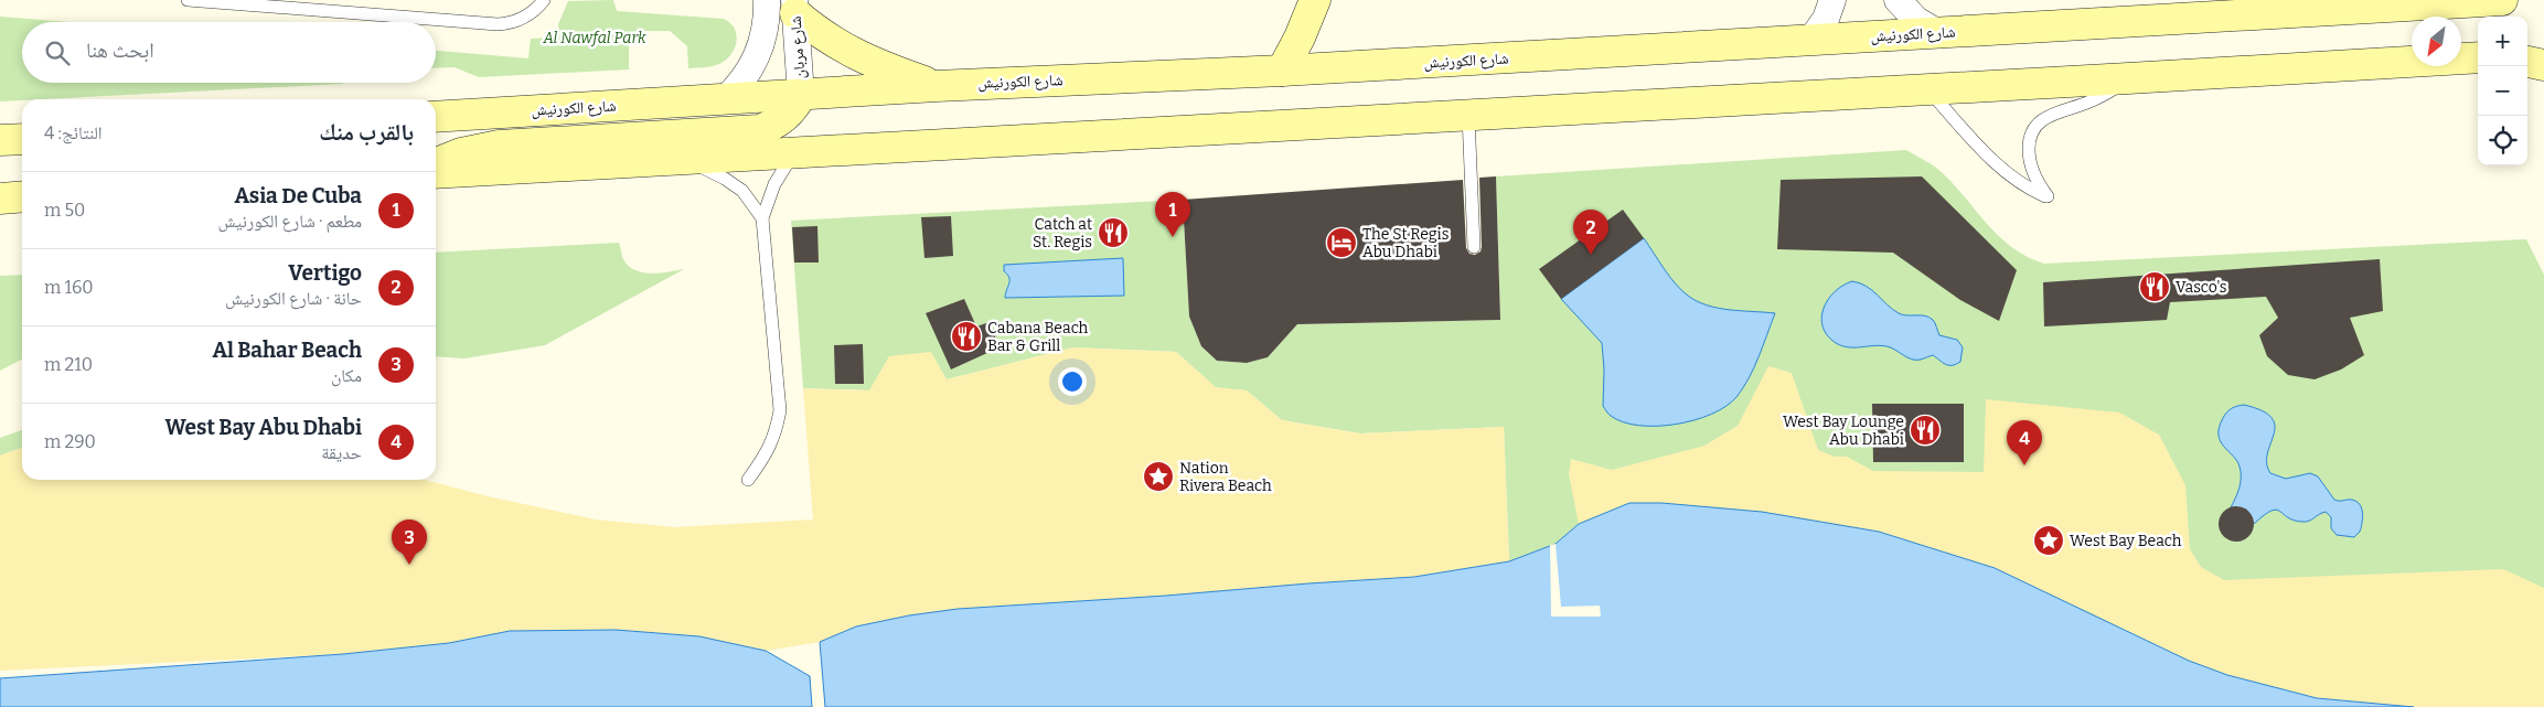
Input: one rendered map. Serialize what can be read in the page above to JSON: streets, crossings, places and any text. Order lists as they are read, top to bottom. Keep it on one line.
{"streets":{"main road":["شارع الكورنيش"],"street":["شارع مربان"]},"crossings":[["شارع الكورنيش","شارع مربان"]],"parks":["Al Nawfal Park"],"places":{"restaurant":["Catch at St. Regis","Vasco's","Cabana Beach Bar & Grill","West Bay Lounge Abu Dhabi"],"hotel":["The St Regis Abu Dhabi"],"place":["Nation Rivera Beach","West Bay Beach"]},"north":"bottom left","page":{"map_buttons":["+","−"],"search":"ابحث هنا","heading":["بالقرب منك","النتائج: 4"],"list":[{"mark":"1","name":"Asia De Cuba","note":"مطعم · شارع الكورنيش","value":"50 m"},{"mark":"2","name":"Vertigo","note":"حانة · شارع الكورنيش","value":"160 m"},{"mark":"3","name":"Al Bahar Beach","note":"مكان","value":"210 m"},{"mark":"4","name":"West Bay Abu Dhabi","note":"حديقة","value":"290 m"}],"pins":["1","2","4","3"]}}
